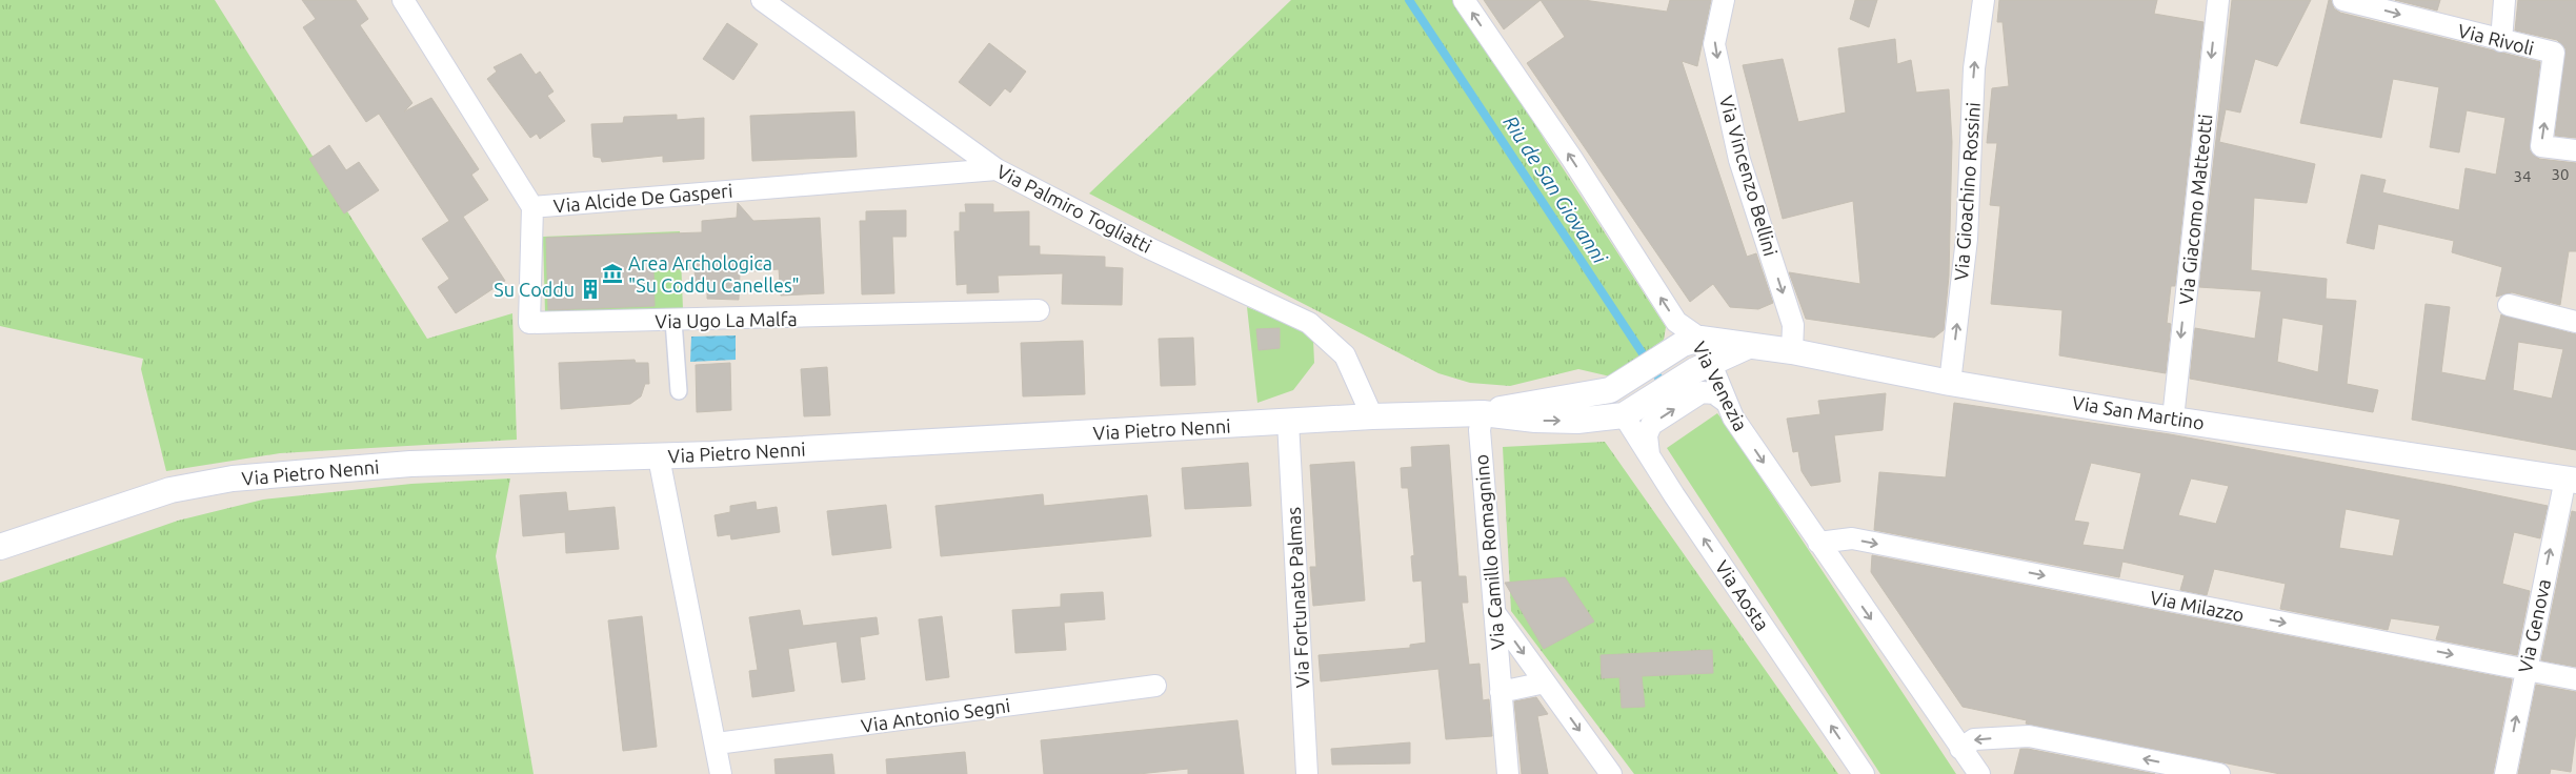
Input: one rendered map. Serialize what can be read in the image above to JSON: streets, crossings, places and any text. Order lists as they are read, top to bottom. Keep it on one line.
{"streets":{"street":["Via Rivoli","Via Vincenzo Bellini","Via Gioachino Rossini","Via Alcide De Gasperi","Via Palmiro Togliatti","Via Giacomo Matteotti","Via Ugo La Malfa","Via Venezia","Via San Martino","Via Pietro Nenni","Via Camillo Romagnino","Via Aosta","Via Fortunato Palmas","Via Milazzo","Via Genova","Via Antonio Segni"]},"crossings":[["Via Vincenzo Bellini","Via San Martino"],["Via Gioachino Rossini","Via San Martino"],["Via Alcide De Gasperi","Via Palmiro Togliatti"],["Via Alcide De Gasperi","Via Ugo La Malfa"],["Via Palmiro Togliatti","Via Pietro Nenni"],["Via Giacomo Matteotti","Via San Martino"],["Via Venezia","Via San Martino"],["Via Venezia","Via Pietro Nenni"],["Via Venezia","Via Milazzo"],["Via San Martino","Via Pietro Nenni"],["Via San Martino","Via Genova"],["Via Pietro Nenni","Via Camillo Romagnino"],["Via Pietro Nenni","Via Aosta"],["Via Pietro Nenni","Via Fortunato Palmas"],["Via Milazzo","Via Genova"]],"one_way":["Via Vincenzo Bellini","Via Gioachino Rossini","Via Giacomo Matteotti","Via Aosta","Via Genova"],"water":["Riu de San Giovanni"],"places":{"museum":["Area Archologica \"Su Coddu Canelles\""],"building":["Su Coddu"]},"house_numbers":["30","34"]}
